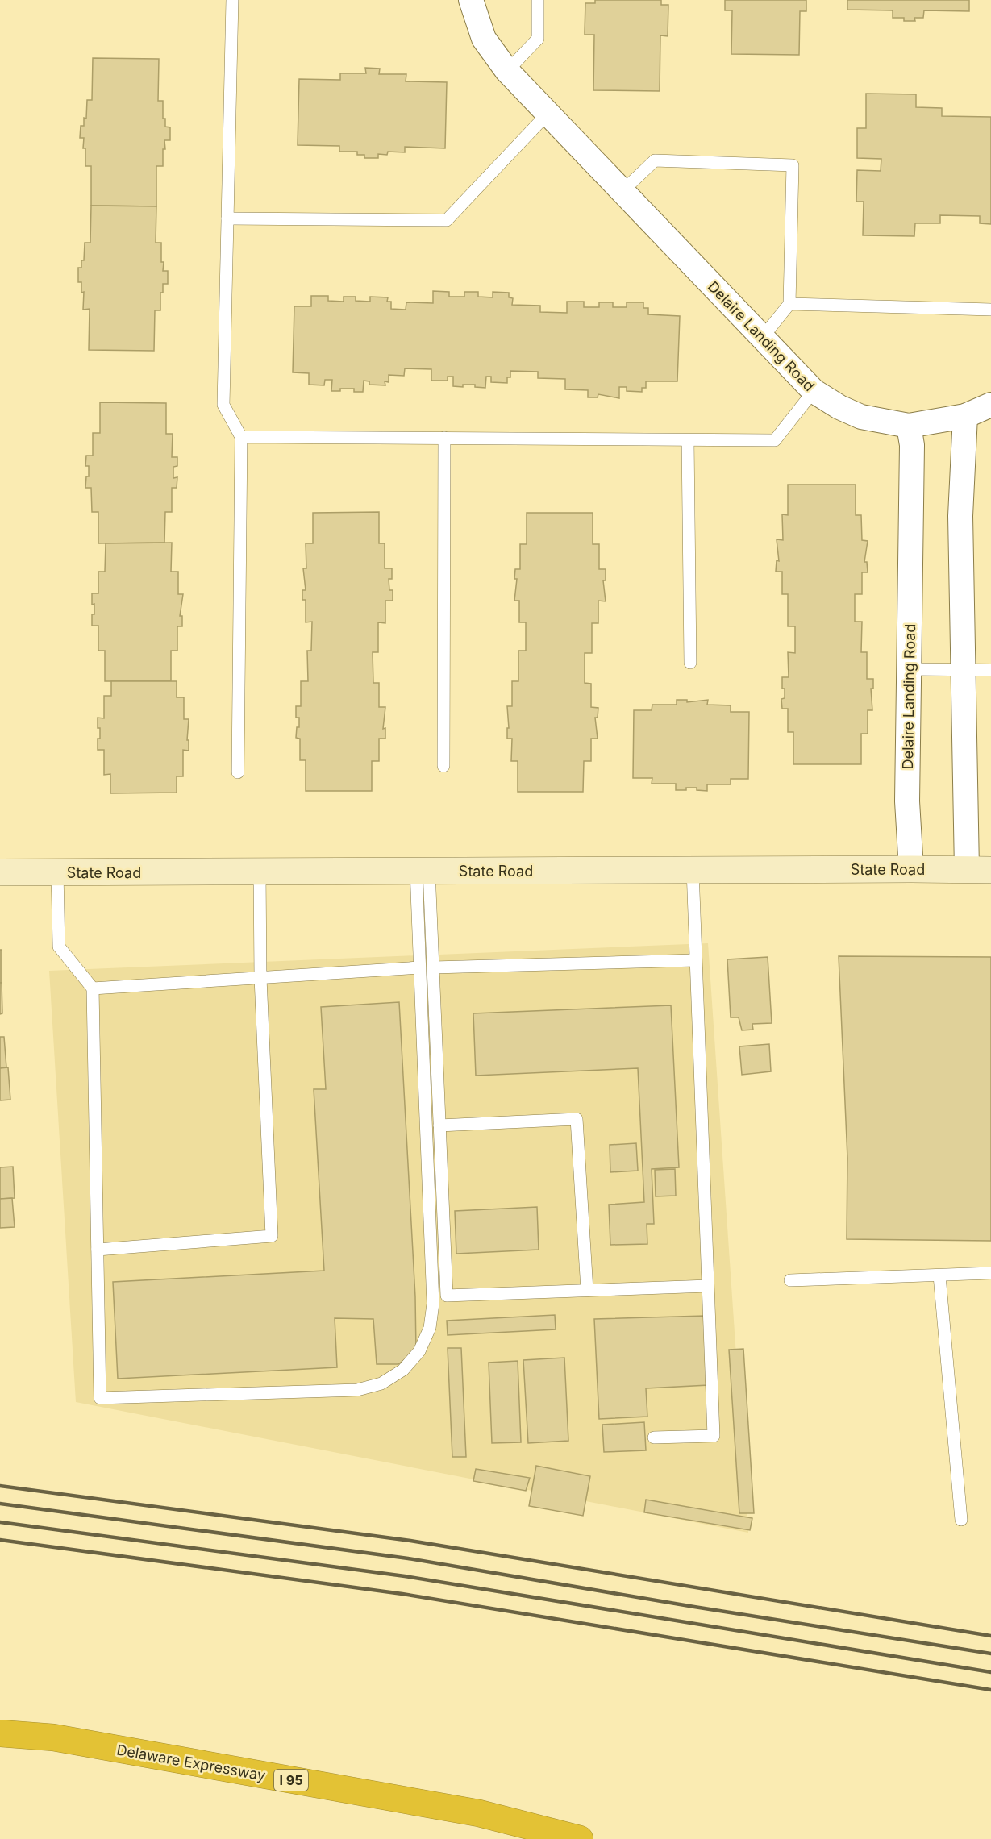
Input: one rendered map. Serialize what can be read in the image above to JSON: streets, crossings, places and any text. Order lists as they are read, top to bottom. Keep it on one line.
{"streets":{"highway":["Delaware Expressway","I 95"],"main road":["State Road"],"street":["Delaire Landing Road"]},"crossings":[["Delaire Landing Road","State Road"]]}
